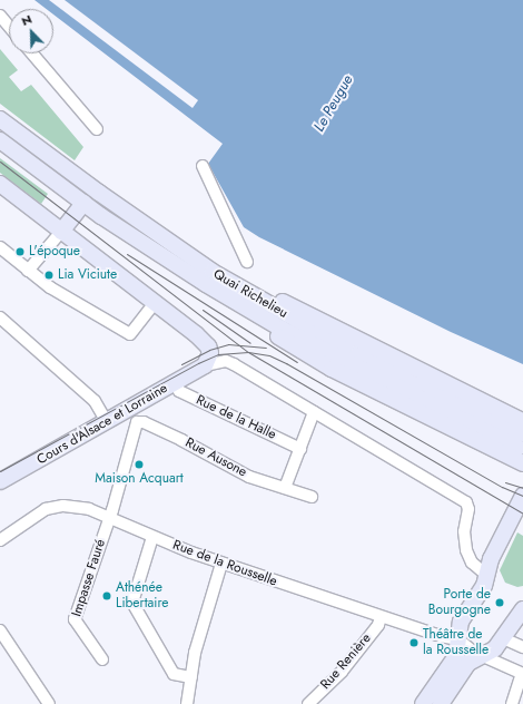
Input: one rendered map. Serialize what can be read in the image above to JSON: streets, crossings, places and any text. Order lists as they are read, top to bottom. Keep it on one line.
{"streets":{"main road":["Quai Richelieu","Cours d'Alsace et Lorraine"],"street":["Rue de la Halle","Rue Ausone","Rue de la Rousselle","Impasse Fauré","Rue Renière"]},"crossings":[["Rue de la Halle","Cours d'Alsace et Lorraine"],["Rue de la Rousselle","Impasse Fauré"],["Rue de la Rousselle","Rue Renière"]],"water":["Le Peugue"],"places":["L'époque","Lia Viciute","Maison Acquart","Athénée Libertaire","Porte de Bourgogne","Théâtre de la Rousselle"],"north":"top left"}
